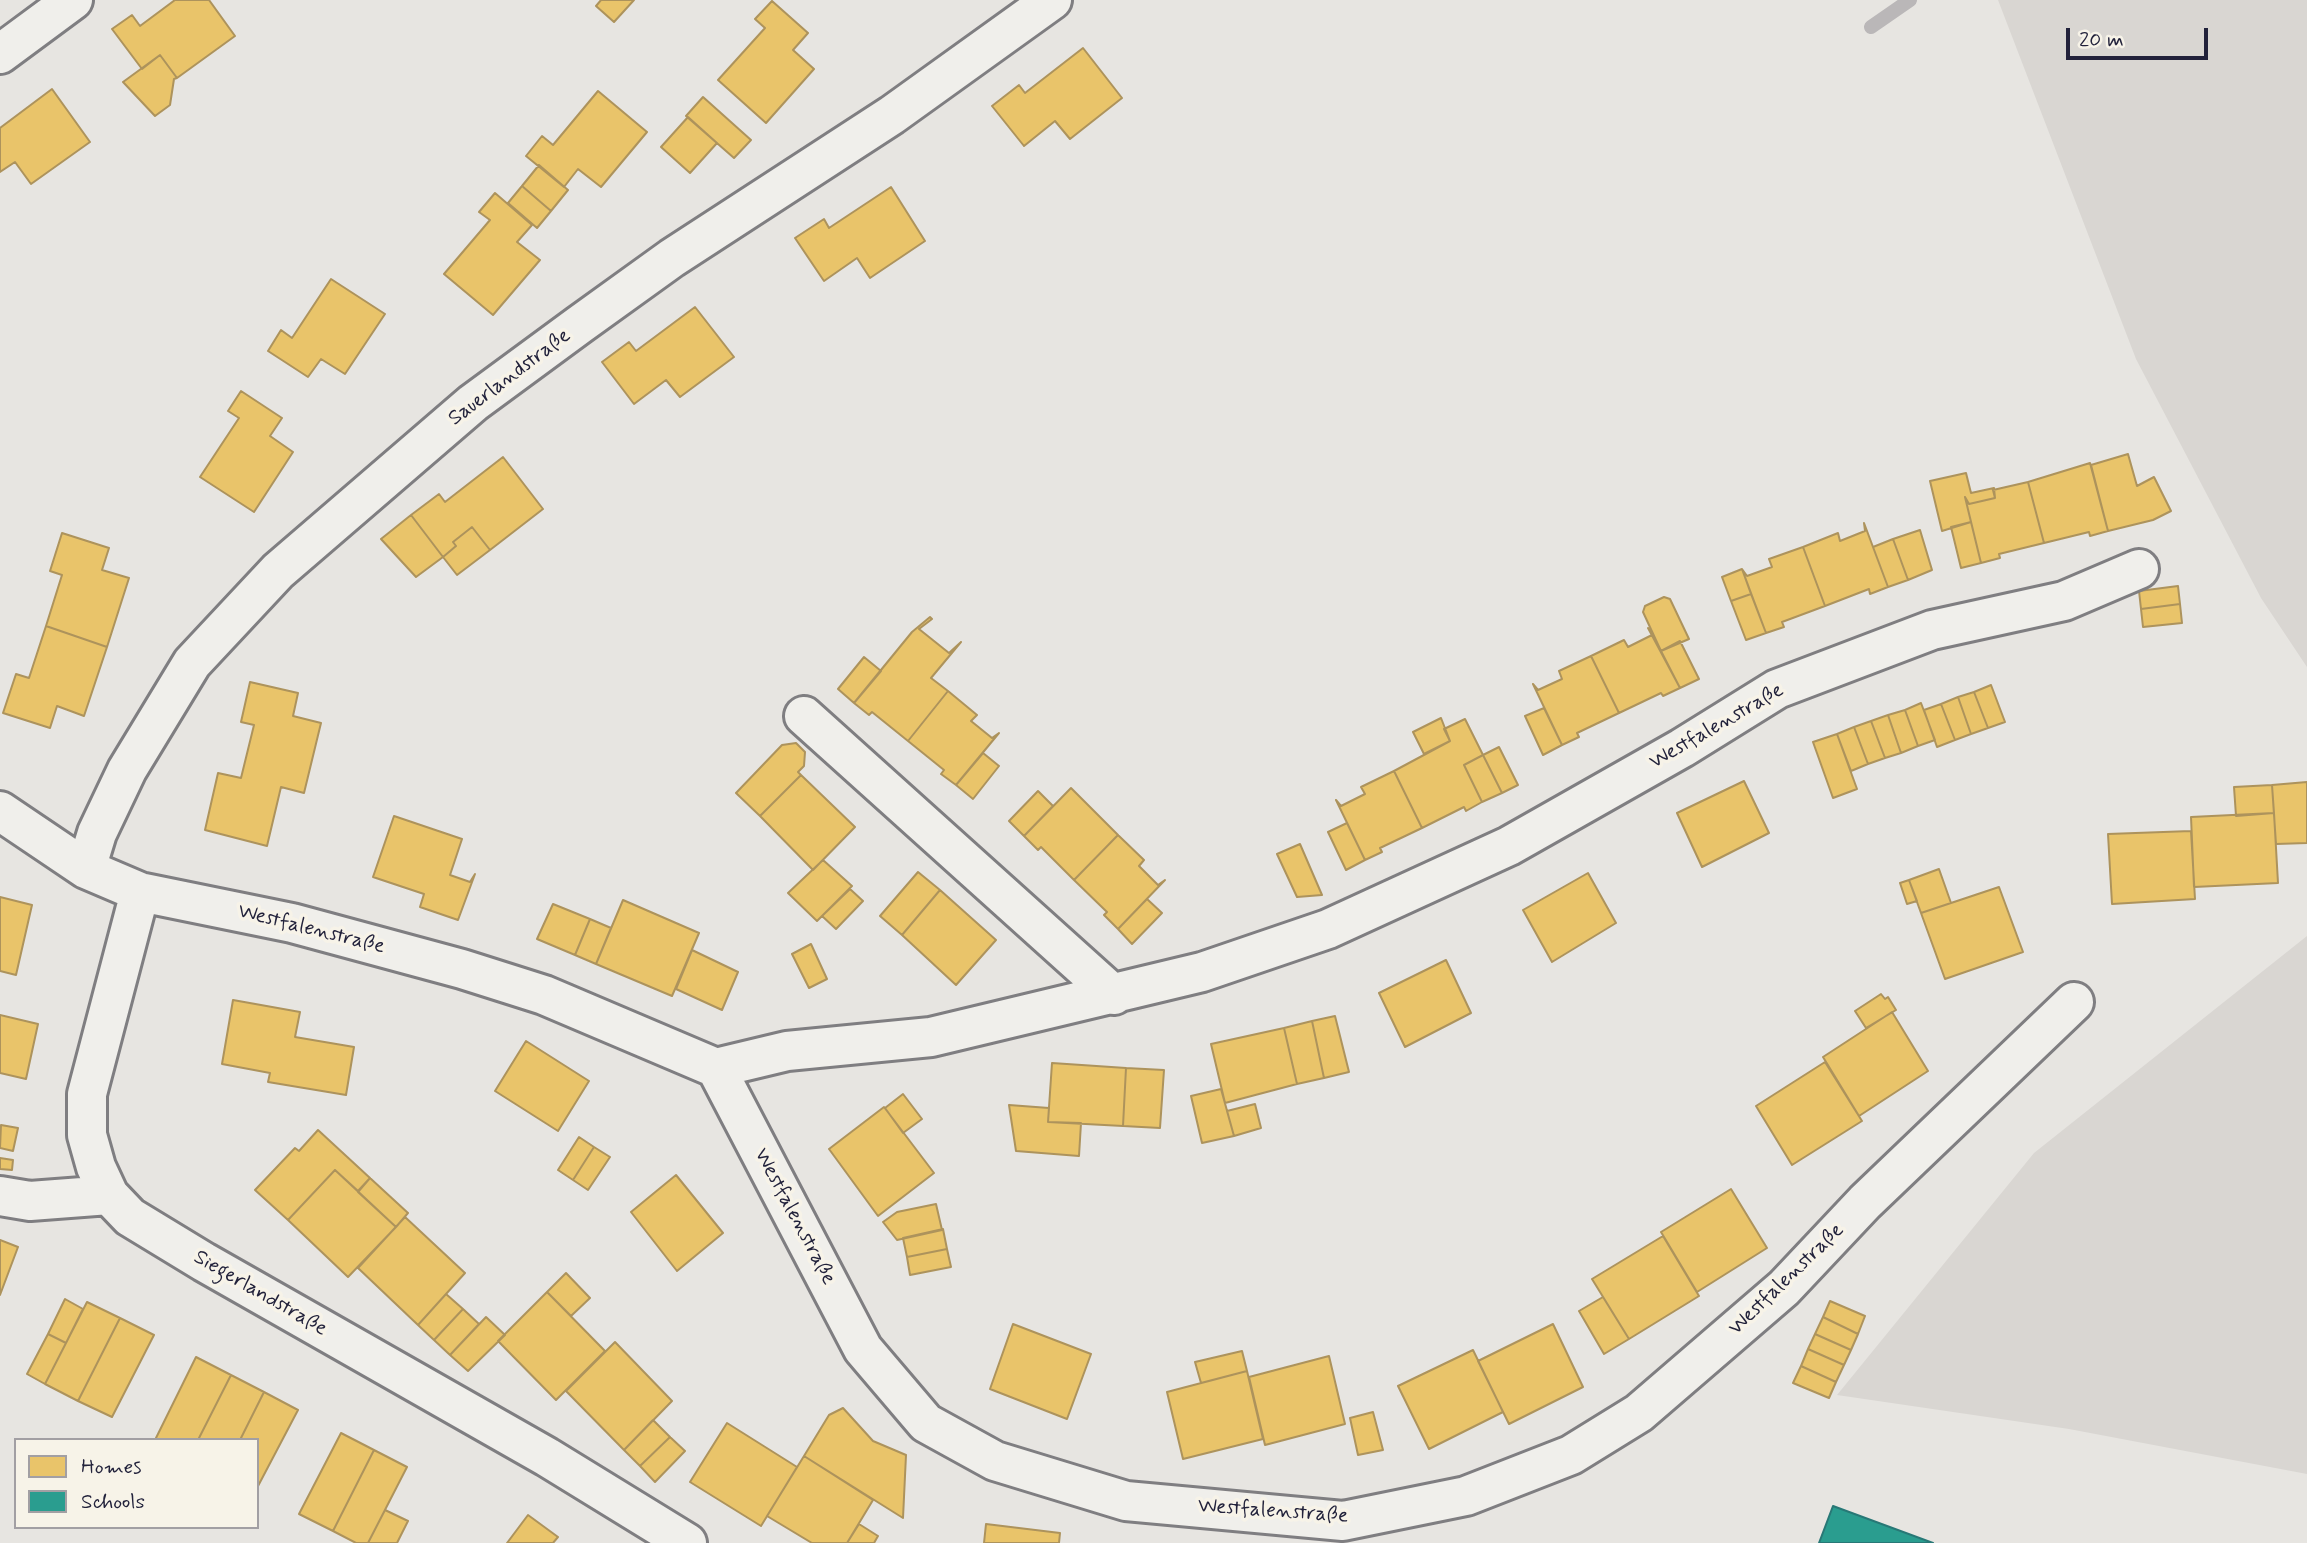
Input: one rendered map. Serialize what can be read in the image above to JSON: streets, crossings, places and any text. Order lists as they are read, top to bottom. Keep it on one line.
{"streets":{"street":["Sauerlandstraße","Westfalenstraße","Siegerlandstraße"]},"crossings":[["Sauerlandstraße","Westfalenstraße"],["Westfalenstraße","Siegerlandstraße"]],"legend":["Homes","Schools"],"scale_bar":"20 m"}
